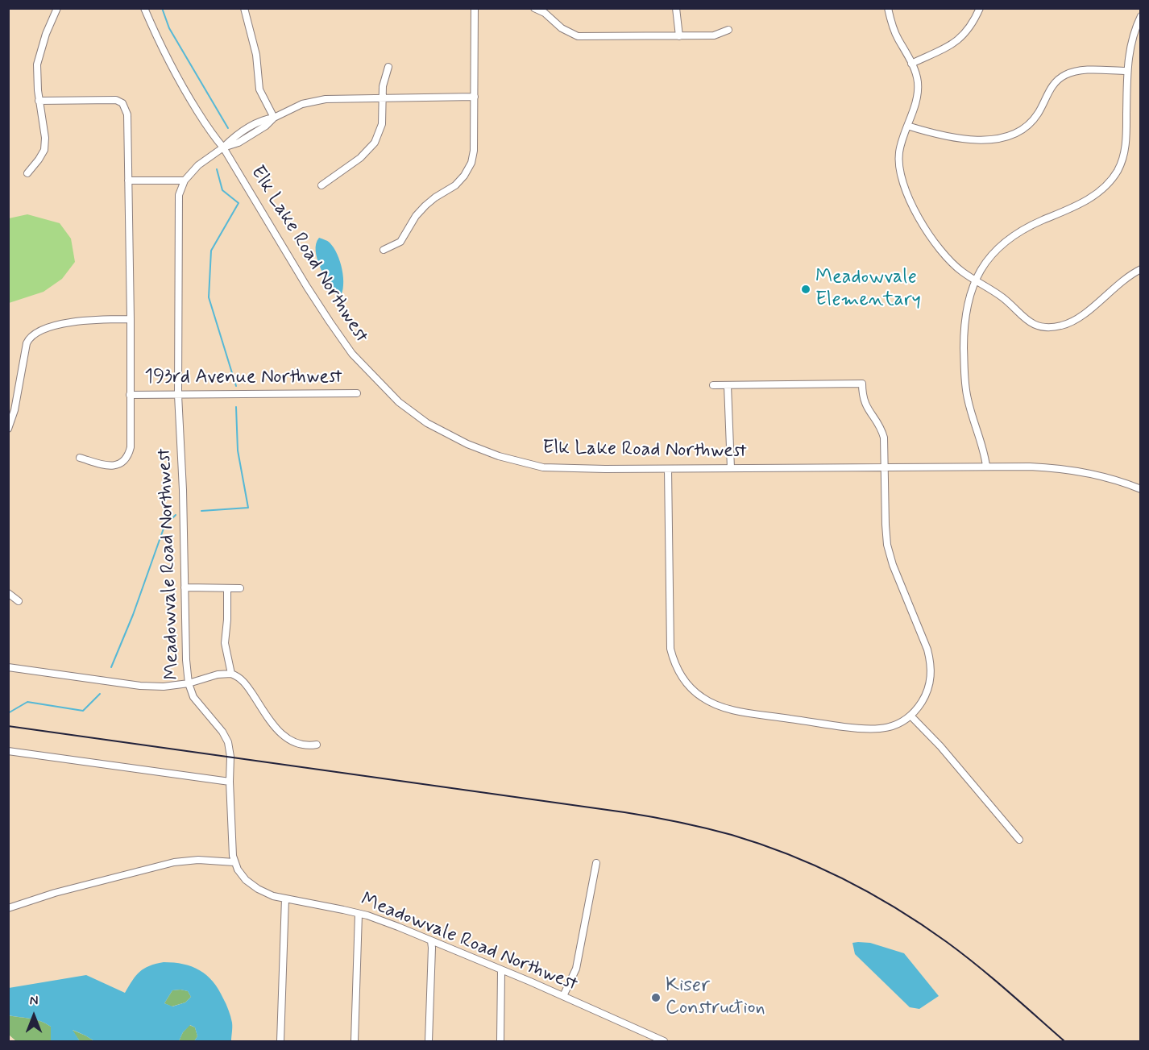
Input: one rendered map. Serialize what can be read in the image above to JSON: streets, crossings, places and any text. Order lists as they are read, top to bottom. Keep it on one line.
{"streets":{"street":["Elk Lake Road Northwest","193rd Avenue Northwest","Meadowvale Road Northwest"]},"crossings":[["Elk Lake Road Northwest","Meadowvale Road Northwest"],["193rd Avenue Northwest","Meadowvale Road Northwest"]],"places":["Meadowvale Elementary","Kiser Construction"],"north":"top"}
